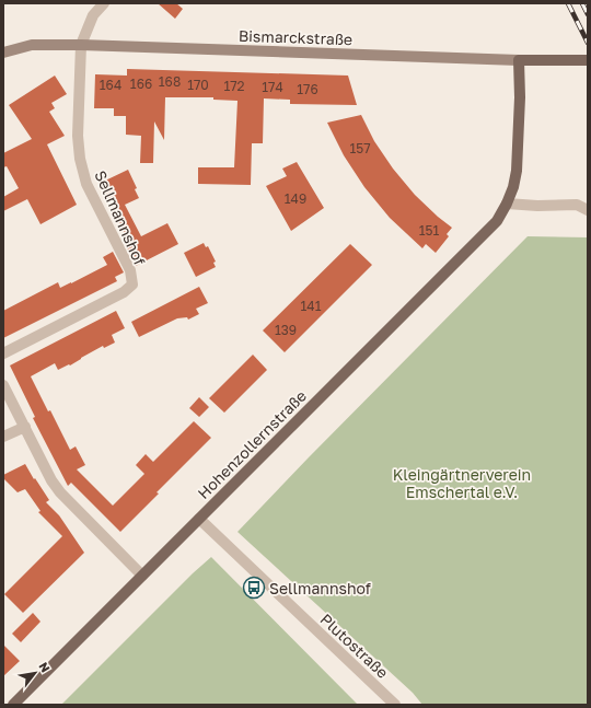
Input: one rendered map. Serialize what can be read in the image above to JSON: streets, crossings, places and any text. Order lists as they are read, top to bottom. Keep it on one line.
{"streets":{"main road":["Bismarckstraße","Hohenzollernstraße"],"street":["Sellmannshof","Plutostraße"]},"crossings":[["Bismarckstraße","Sellmannshof"],["Bismarckstraße","Hohenzollernstraße"],["Hohenzollernstraße","Plutostraße"]],"parks":["Kleingärtnerverein Emschertal e.V."],"places":{"bus stop":["Sellmannshof"]},"house_numbers":["168","166","164","170","172","174","176","157","149","151","141","139"],"north":"top right"}
